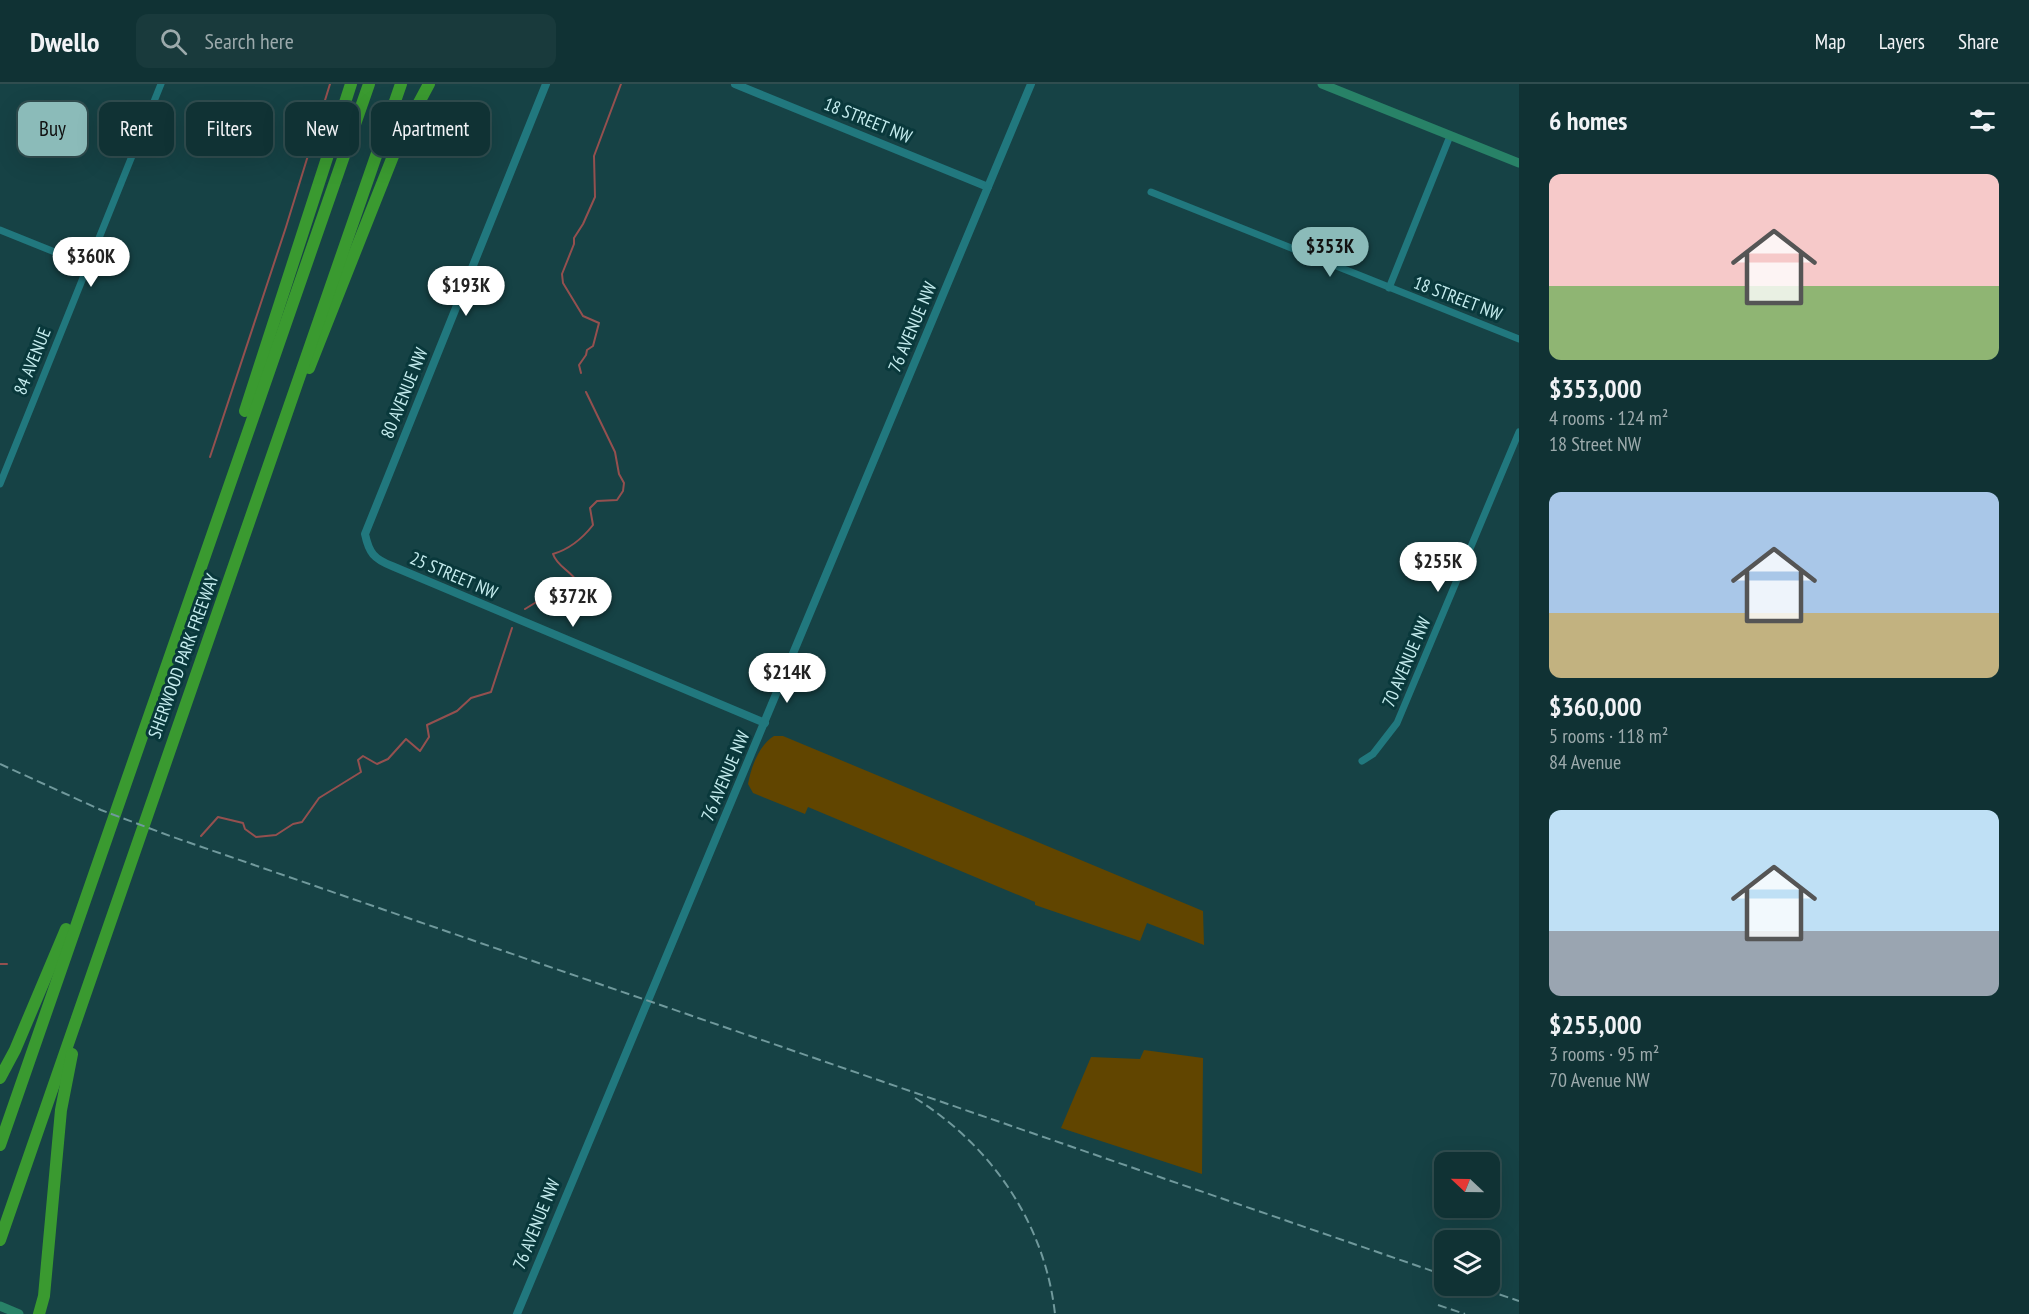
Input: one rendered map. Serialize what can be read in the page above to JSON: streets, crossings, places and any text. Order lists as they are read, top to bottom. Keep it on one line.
{"streets":{"highway":["SHERWOOD PARK FREEWAY"],"street":["18 STREET NW","76 AVENUE NW","84 AVENUE","80 AVENUE NW","25 STREET NW","70 AVENUE NW"]},"crossings":[["18 STREET NW","76 AVENUE NW"],["76 AVENUE NW","25 STREET NW"],["80 AVENUE NW","25 STREET NW"]],"north":"left","page":{"header":"Dwello","search":"Search here","nav":["Map","Layers","Share"],"heading":"6 homes","chip":["Buy","Rent","Filters","New","Apartment"],"list":[{"name":"$353,000","note":"4 rooms · 124 m² · 18 Street NW"},{"name":"$360,000","note":"5 rooms · 118 m² · 84 Avenue"},{"name":"$255,000","note":"3 rooms · 95 m² · 70 Avenue NW"}],"price":["$353K","$360K","$193K","$255K","$372K","$214K"]}}
